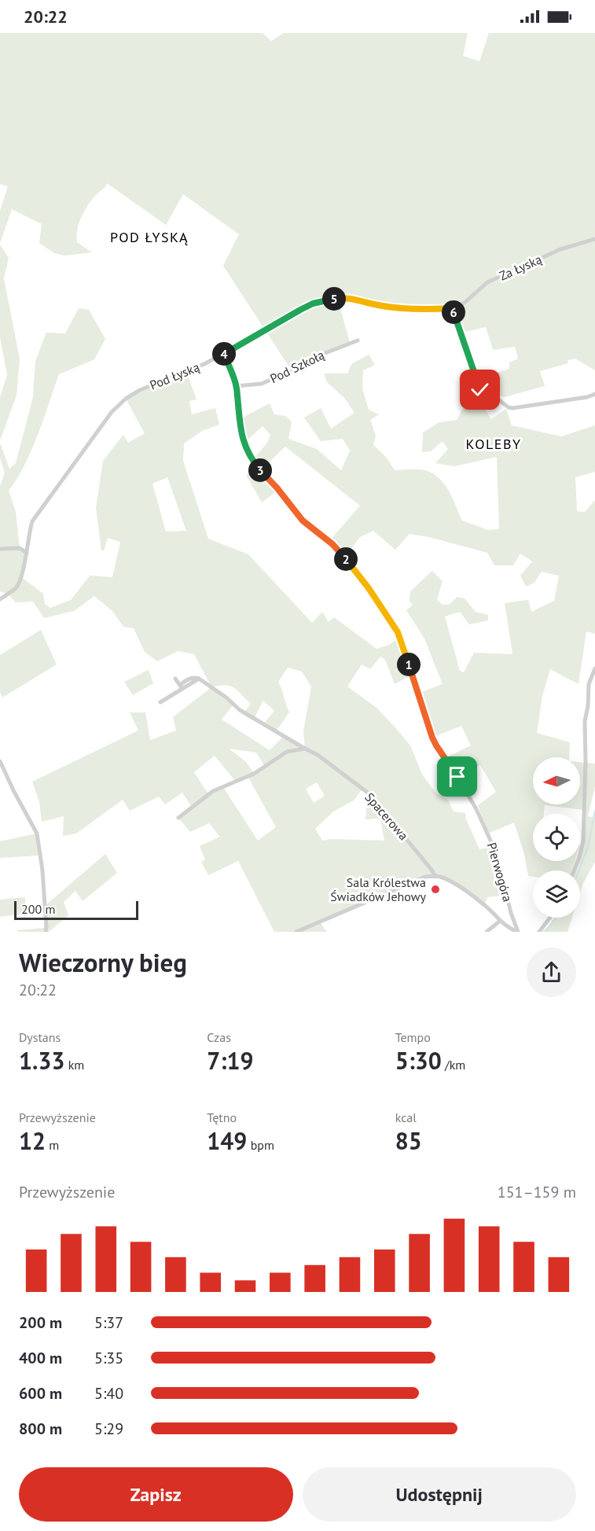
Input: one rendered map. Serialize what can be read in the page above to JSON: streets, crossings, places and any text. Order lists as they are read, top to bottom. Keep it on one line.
{"streets":{"street":["Za Łyską","Pod Szkołą","Pod Łyską","Spacerowa","Pierwogóra"]},"crossings":[["Za Łyską","Pod Łyską"],["Pod Szkołą","Pierwogóra"],["Pod Łyską","Pierwogóra"]],"districts":["POD ŁYSKĄ","KOLEBY"],"places":["Sala Królestwa Świadków Jehowy"],"scale_bar":"200 m","north":"left","page":{"status":"20:22","pins":["5","6","4","3","2","1"],"scale":"200 m","heading":["Wieczorny bieg","20:22"],"stats":[["Dystans","1.33 km"],["Czas","7:19"],["Tempo","5:30 /km"],["Przewyższenie","12 m"],["Tętno","149 bpm"],["kcal","85"]],"chart":["Przewyższenie","151–159 m"],"list":[{"name":"200 m","note":"5:37"},{"name":"400 m","note":"5:35"},{"name":"600 m","note":"5:40"},{"name":"800 m","note":"5:29"}],"buttons":["Zapisz","Udostępnij"]}}
